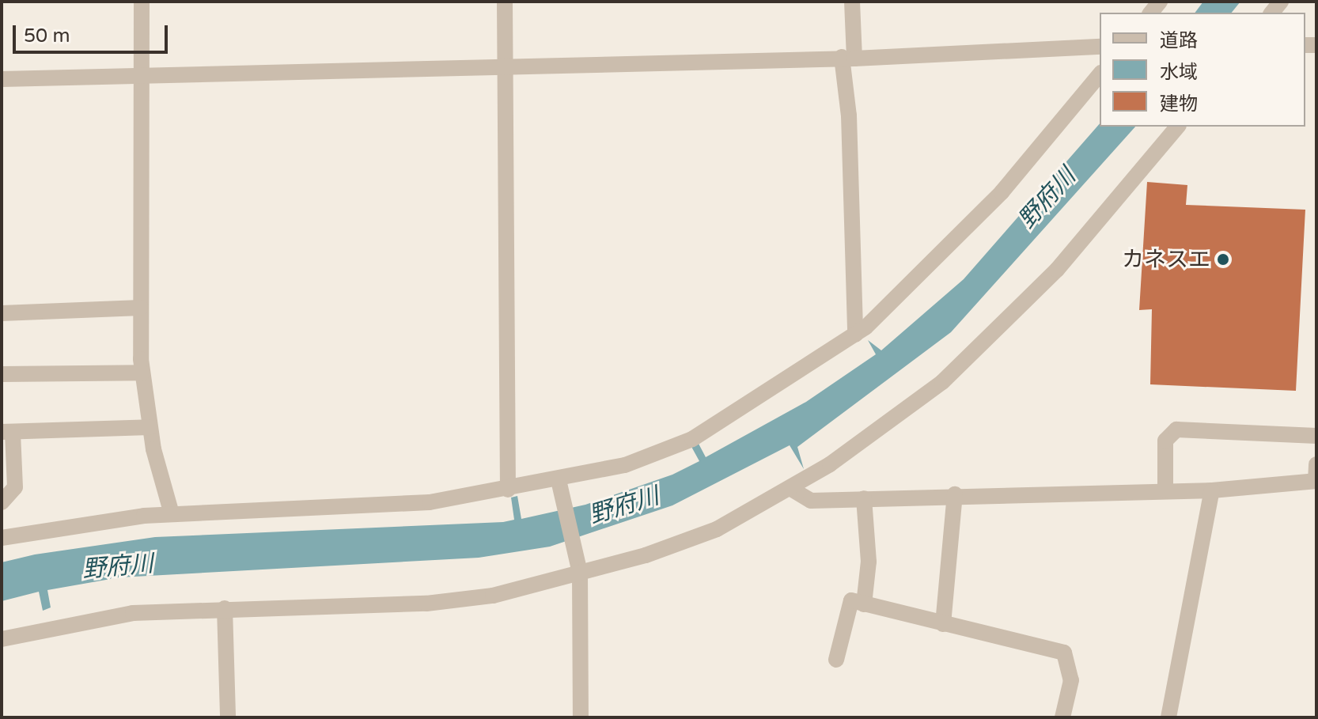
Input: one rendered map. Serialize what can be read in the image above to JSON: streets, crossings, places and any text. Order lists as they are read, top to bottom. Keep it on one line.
{"water":["野府川"],"places":["カネスエ"],"legend":["道路","水域","建物"],"scale_bar":"50 m"}
